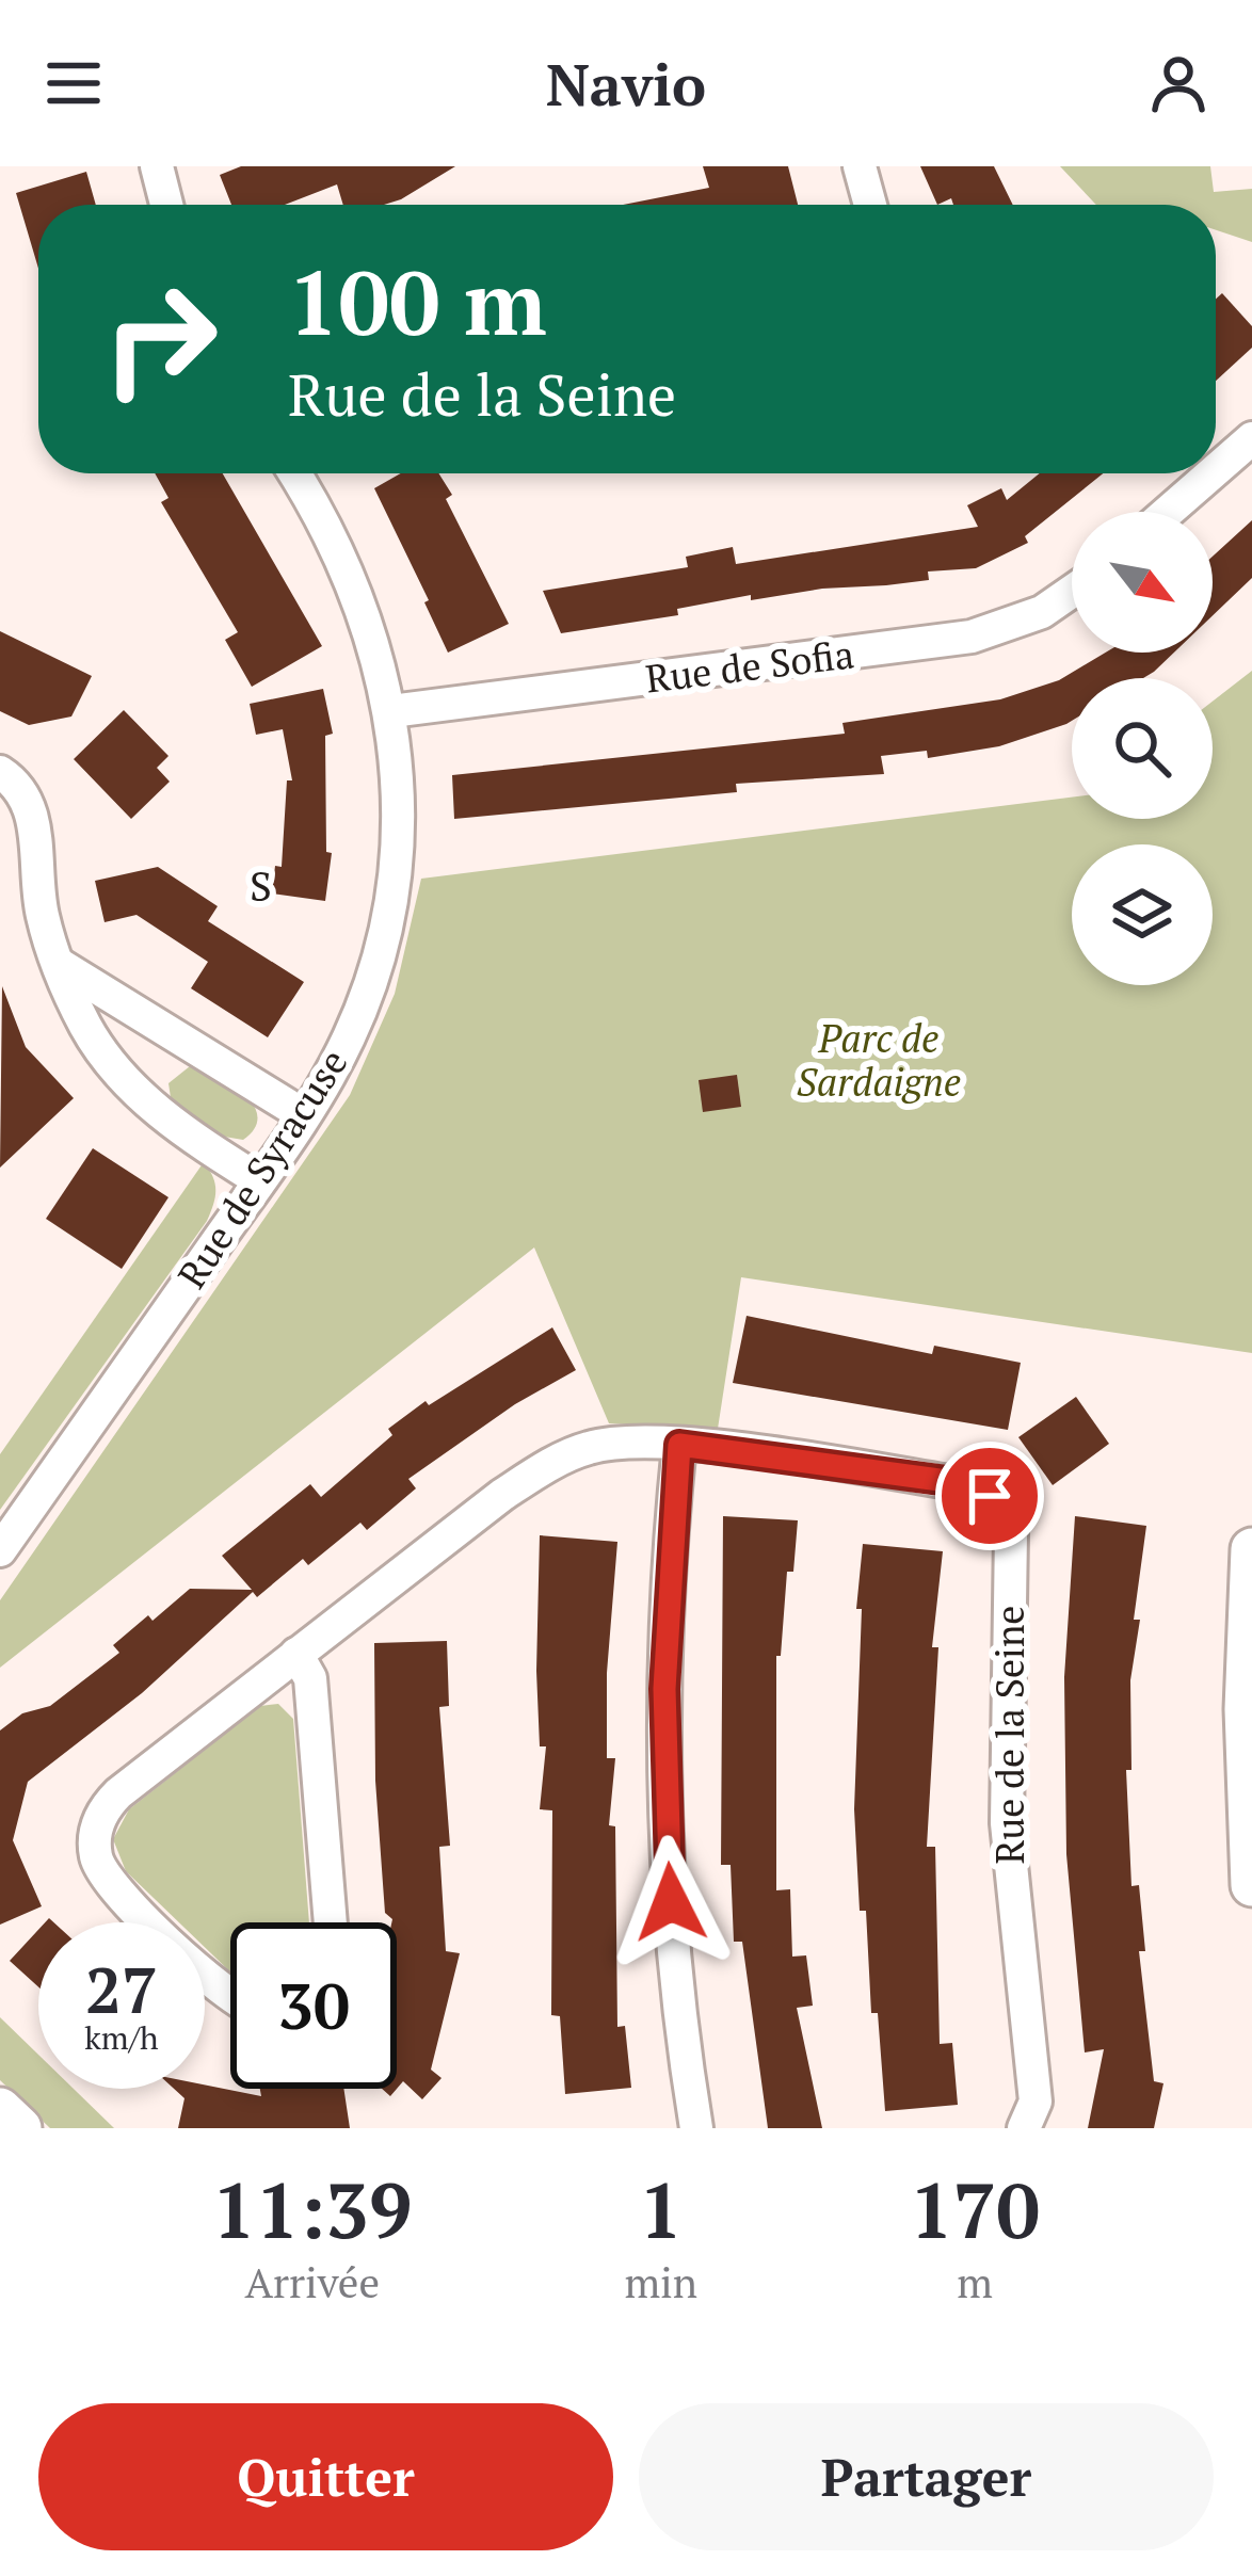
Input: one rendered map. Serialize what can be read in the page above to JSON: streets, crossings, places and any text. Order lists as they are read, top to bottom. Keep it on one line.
{"streets":{"street":["Rue de Sofia","Rue de Syracuse","Rue de la Seine"]},"crossings":[["Rue de Sofia","Rue de Syracuse"]],"districts":["S"],"parks":["Parc de Sardaigne"],"north":"bottom right","page":{"header":"Navio","turn":["100 m","Rue de la Seine"],"speed":"27 km/h","limit":"30","eta":["11:39","Arrivée","1","min","170","m"],"buttons":["Quitter","Partager"]}}
